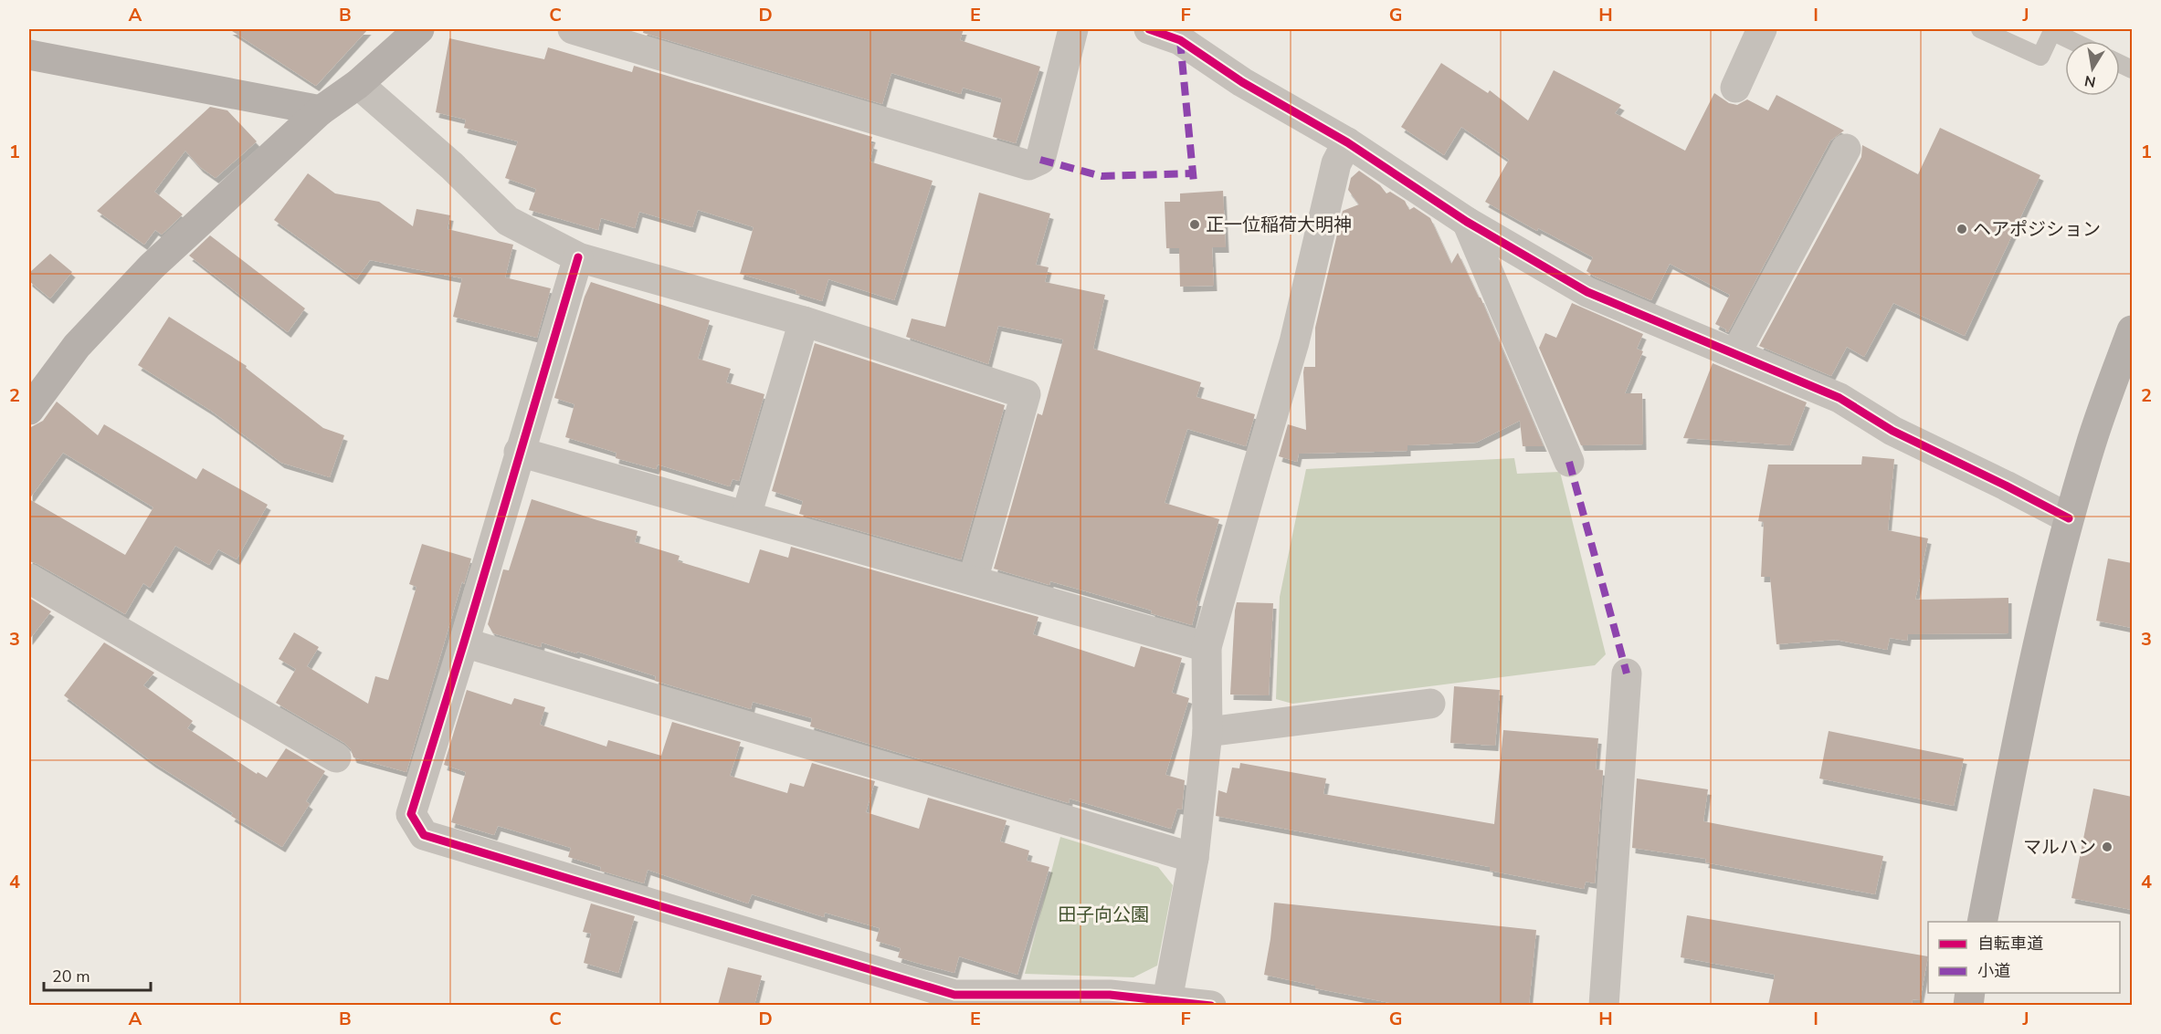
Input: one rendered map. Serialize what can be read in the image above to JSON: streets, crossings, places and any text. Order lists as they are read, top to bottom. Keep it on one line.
{"parks":["田子向公園"],"places":["正一位稲荷大明神","ヘアポジション","マルハン"],"legend":["自転車道","小道"],"scale_bar":"20 m","north":"bottom","grid":{"columns":["A","B","C","D","E","F","G","H","I","J"],"rows":["1","2","3","4"]}}
